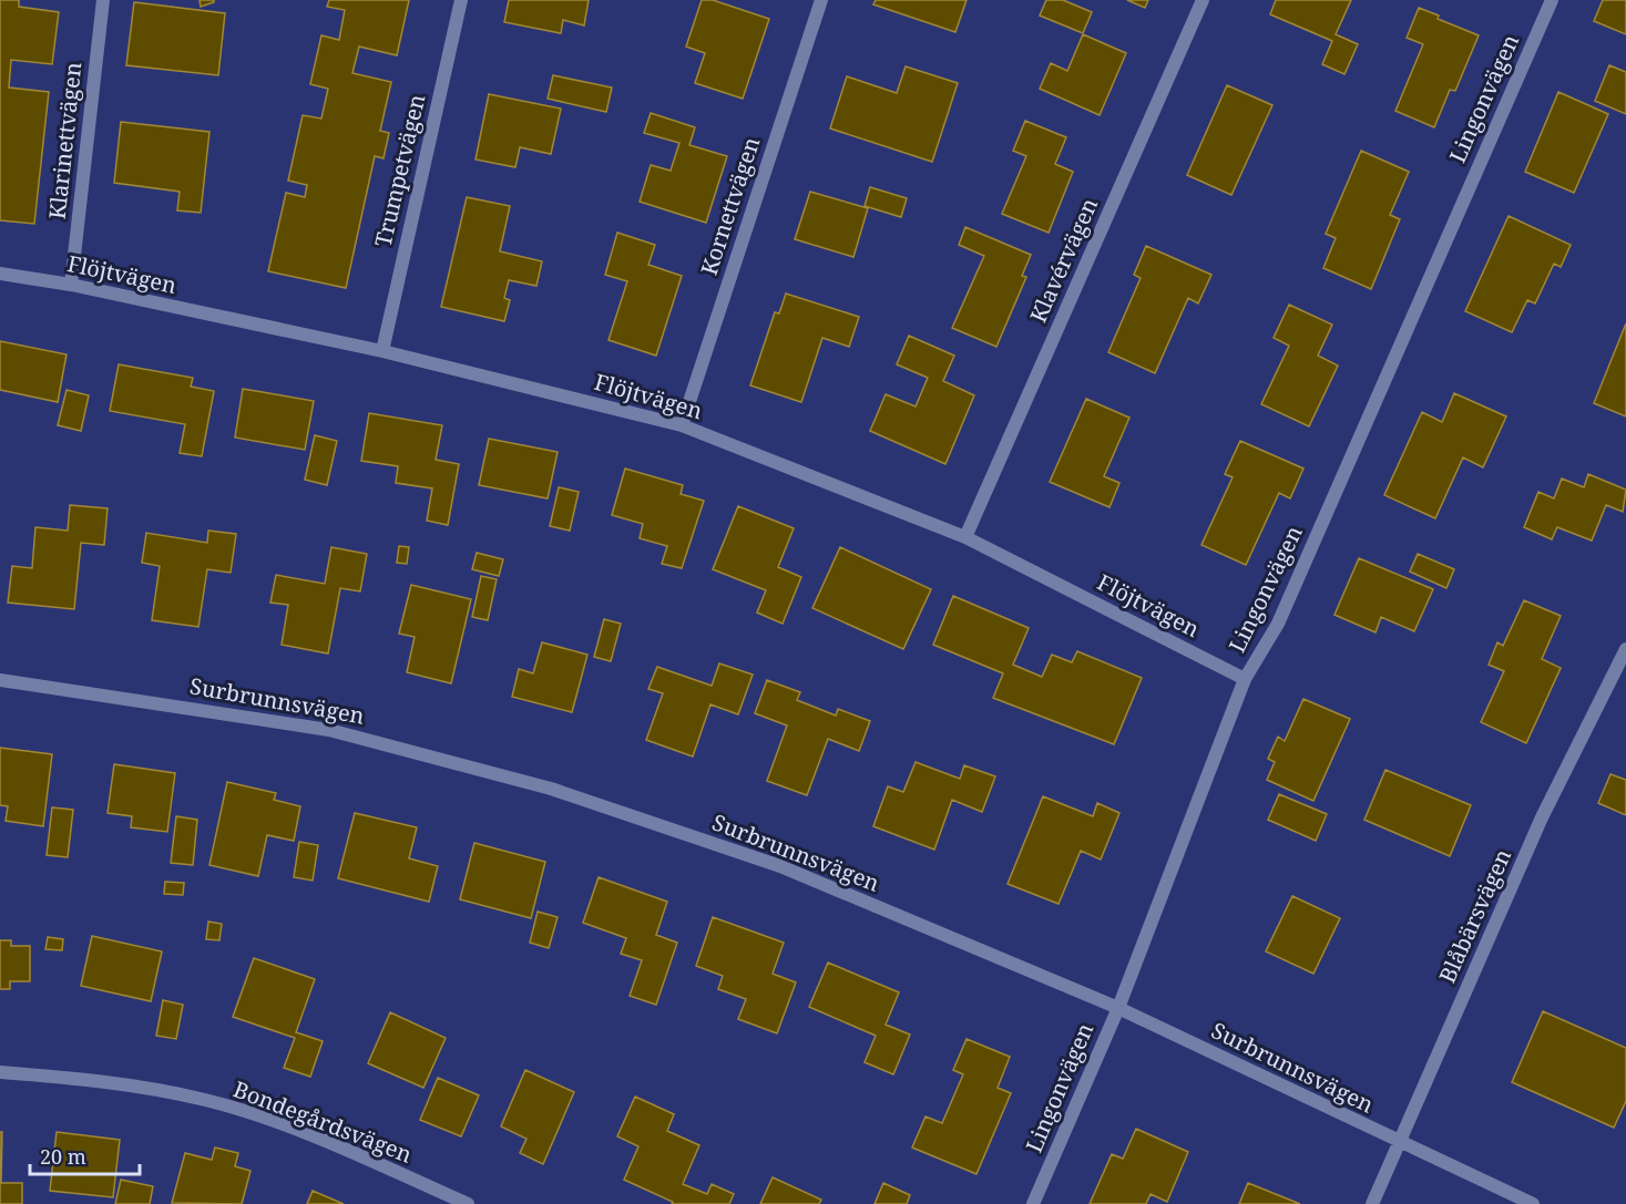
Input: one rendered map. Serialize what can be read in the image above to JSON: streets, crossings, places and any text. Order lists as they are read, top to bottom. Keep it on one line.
{"streets":{"street":["Lingonvägen","Klarinettvägen","Trumpetvägen","Kornettvägen","Klavérvägen","Flöjtvägen","Surbrunnsvägen","Blåbärsvägen","Bondegårdsvägen"]},"crossings":[["Lingonvägen","Flöjtvägen"],["Lingonvägen","Surbrunnsvägen"],["Klarinettvägen","Flöjtvägen"],["Trumpetvägen","Flöjtvägen"],["Kornettvägen","Flöjtvägen"],["Klavérvägen","Flöjtvägen"],["Surbrunnsvägen","Blåbärsvägen"]],"scale_bar":"20 m"}
